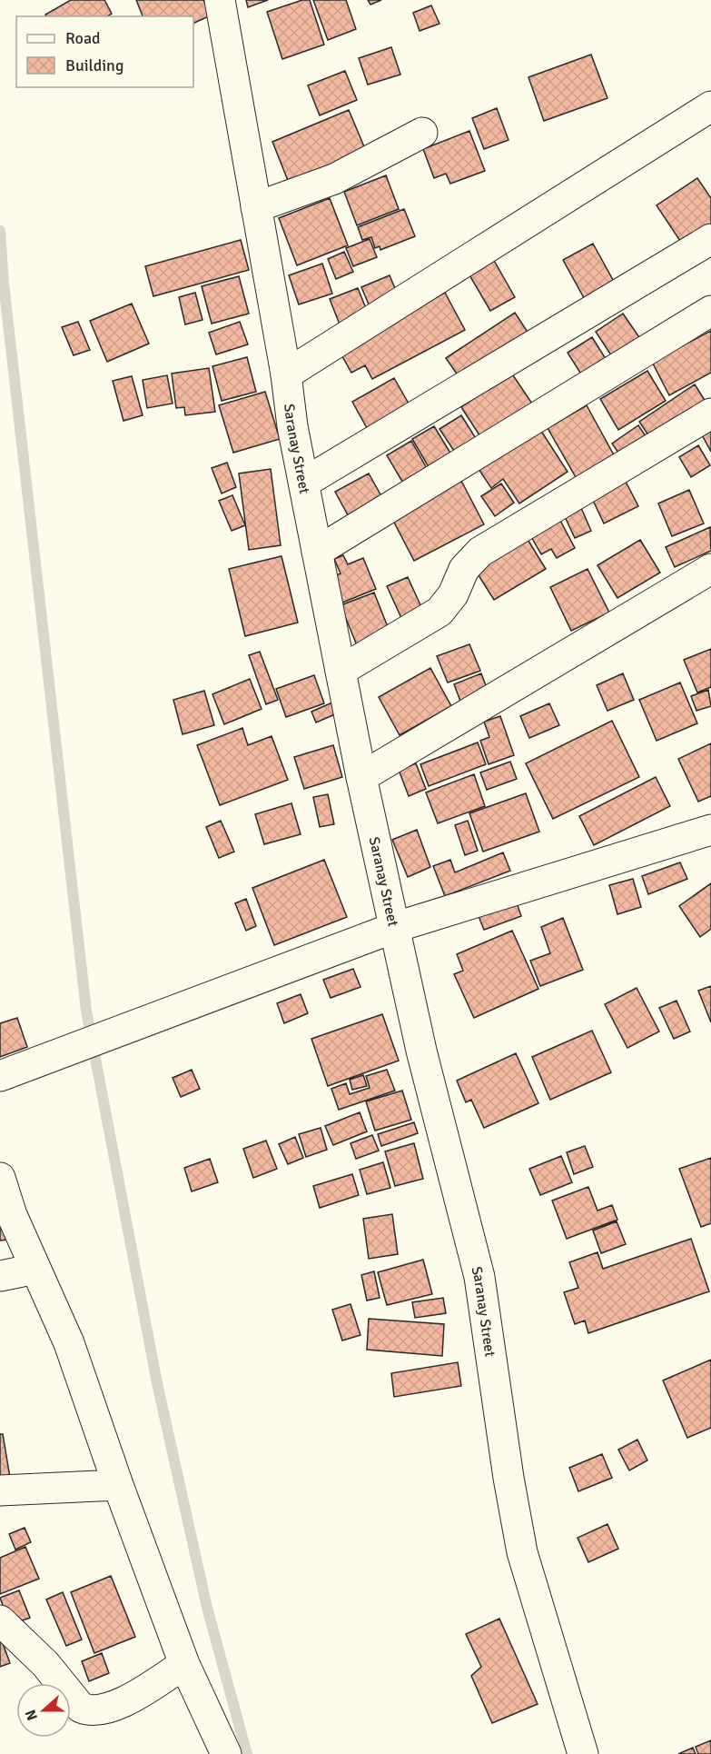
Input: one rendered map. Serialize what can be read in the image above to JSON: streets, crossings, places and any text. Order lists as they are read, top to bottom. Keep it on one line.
{"streets":{"street":["Saranay Street"]},"legend":["Road","Building"],"north":"left"}
